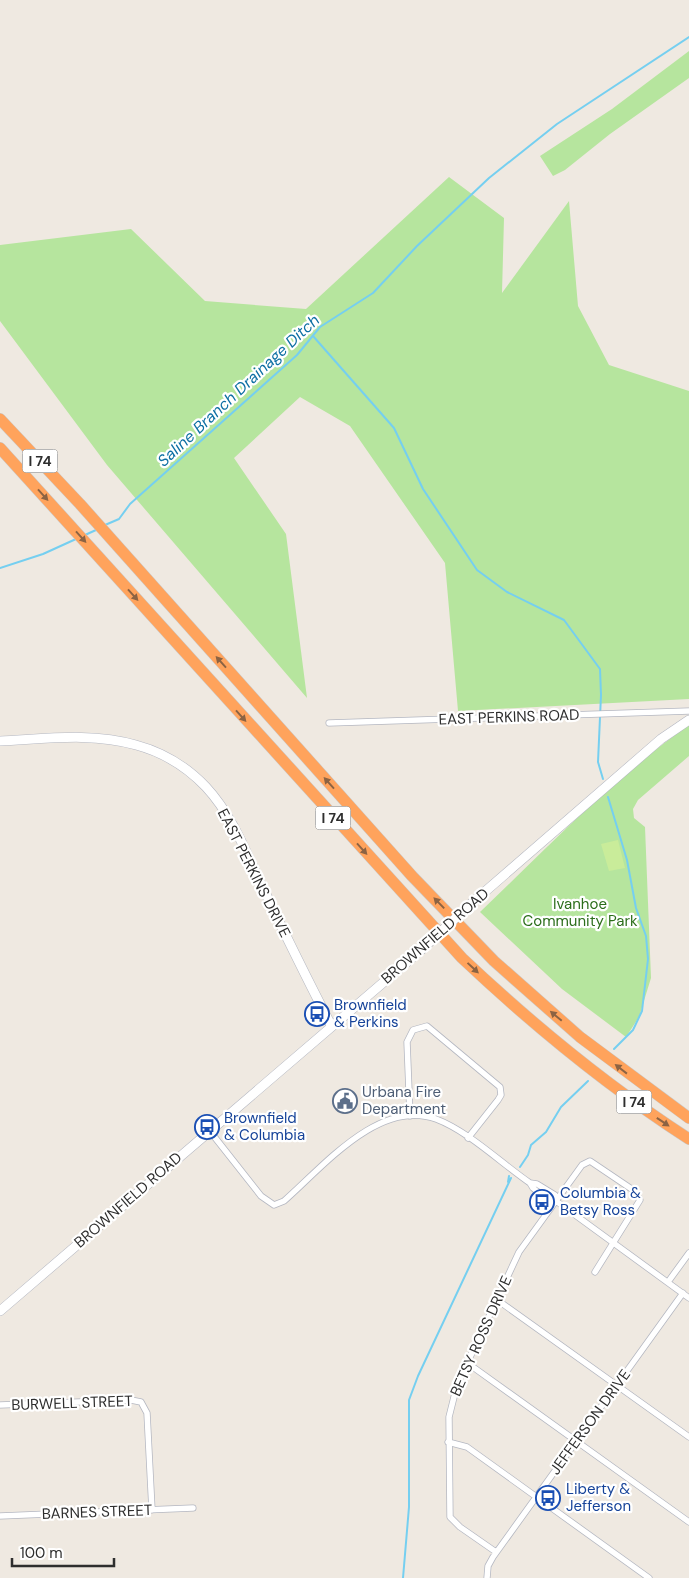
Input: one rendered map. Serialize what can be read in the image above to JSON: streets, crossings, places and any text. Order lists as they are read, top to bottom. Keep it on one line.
{"streets":{"highway":["I 74"],"street":["EAST PERKINS ROAD","EAST PERKINS DRIVE","BROWNFIELD ROAD","BETSY ROSS DRIVE","BURWELL STREET","JEFFERSON DRIVE","BARNES STREET"]},"crossings":[["EAST PERKINS DRIVE","BROWNFIELD ROAD"],["BETSY ROSS DRIVE","JEFFERSON DRIVE"],["BURWELL STREET","BARNES STREET"]],"water":["Saline Branch Drainage Ditch"],"parks":["Ivanhoe Community Park"],"places":{"bus stop":["Brownfield & Perkins","Brownfield & Columbia","Columbia & Betsy Ross","Liberty & Jefferson"],"public building":["Urbana Fire Department"]},"scale_bar":"100 m"}
